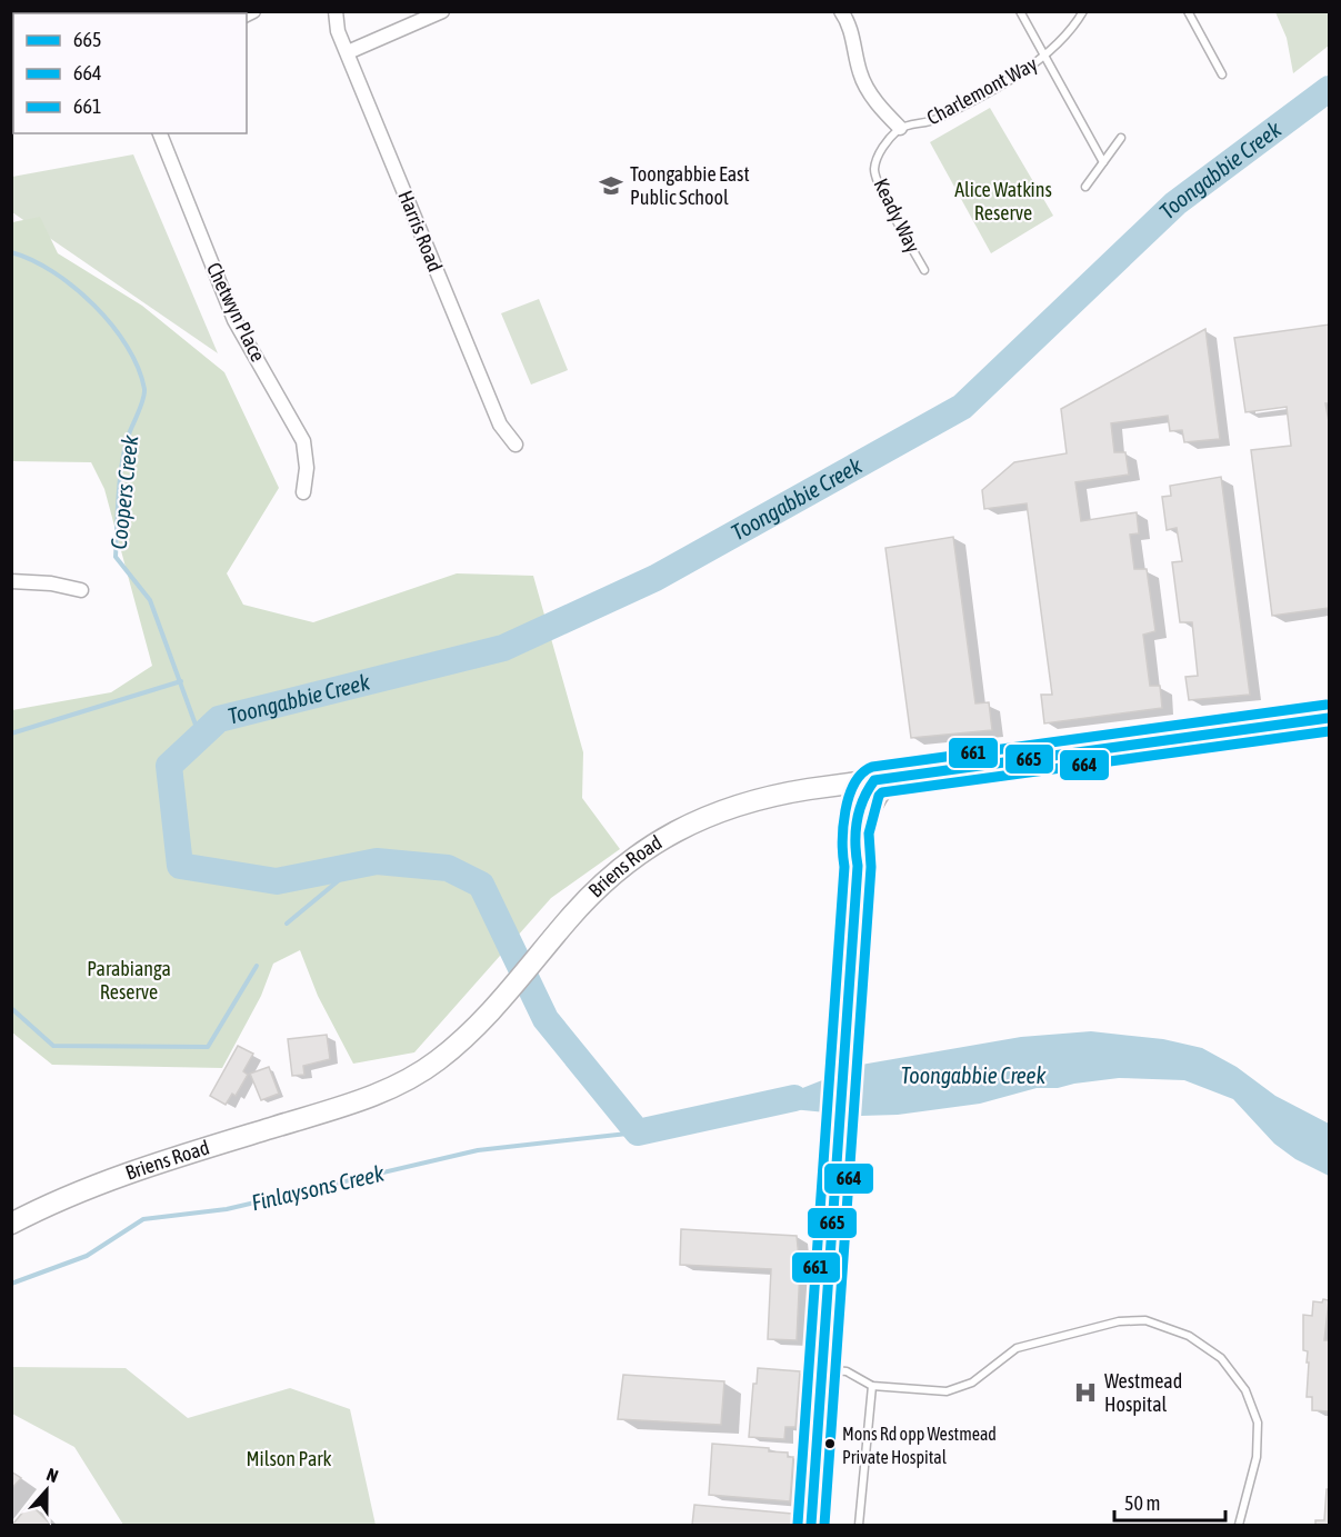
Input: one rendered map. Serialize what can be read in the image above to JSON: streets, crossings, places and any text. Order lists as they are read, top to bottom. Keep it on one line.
{"streets":{"street":["Harris Road","Chetwyn Place","Briens Road"],"lane":["Charlemont Way","Keady Way"]},"crossings":[["Charlemont Way","Keady Way"]],"water":["Toongabbie Creek","Coopers Creek","Finlaysons Creek"],"parks":["Alice Watkins Reserve","Parabianga Reserve","Milson Park"],"places":{"school or university":["Toongabbie East Public School"],"hospital":["Westmead Hospital"],"other":["Mons Rd opp Westmead Private Hospital"]},"lines":["transit line 661","transit line 665","transit line 664"],"legend":["665","664","661"],"scale_bar":"50 m","north":"top"}
